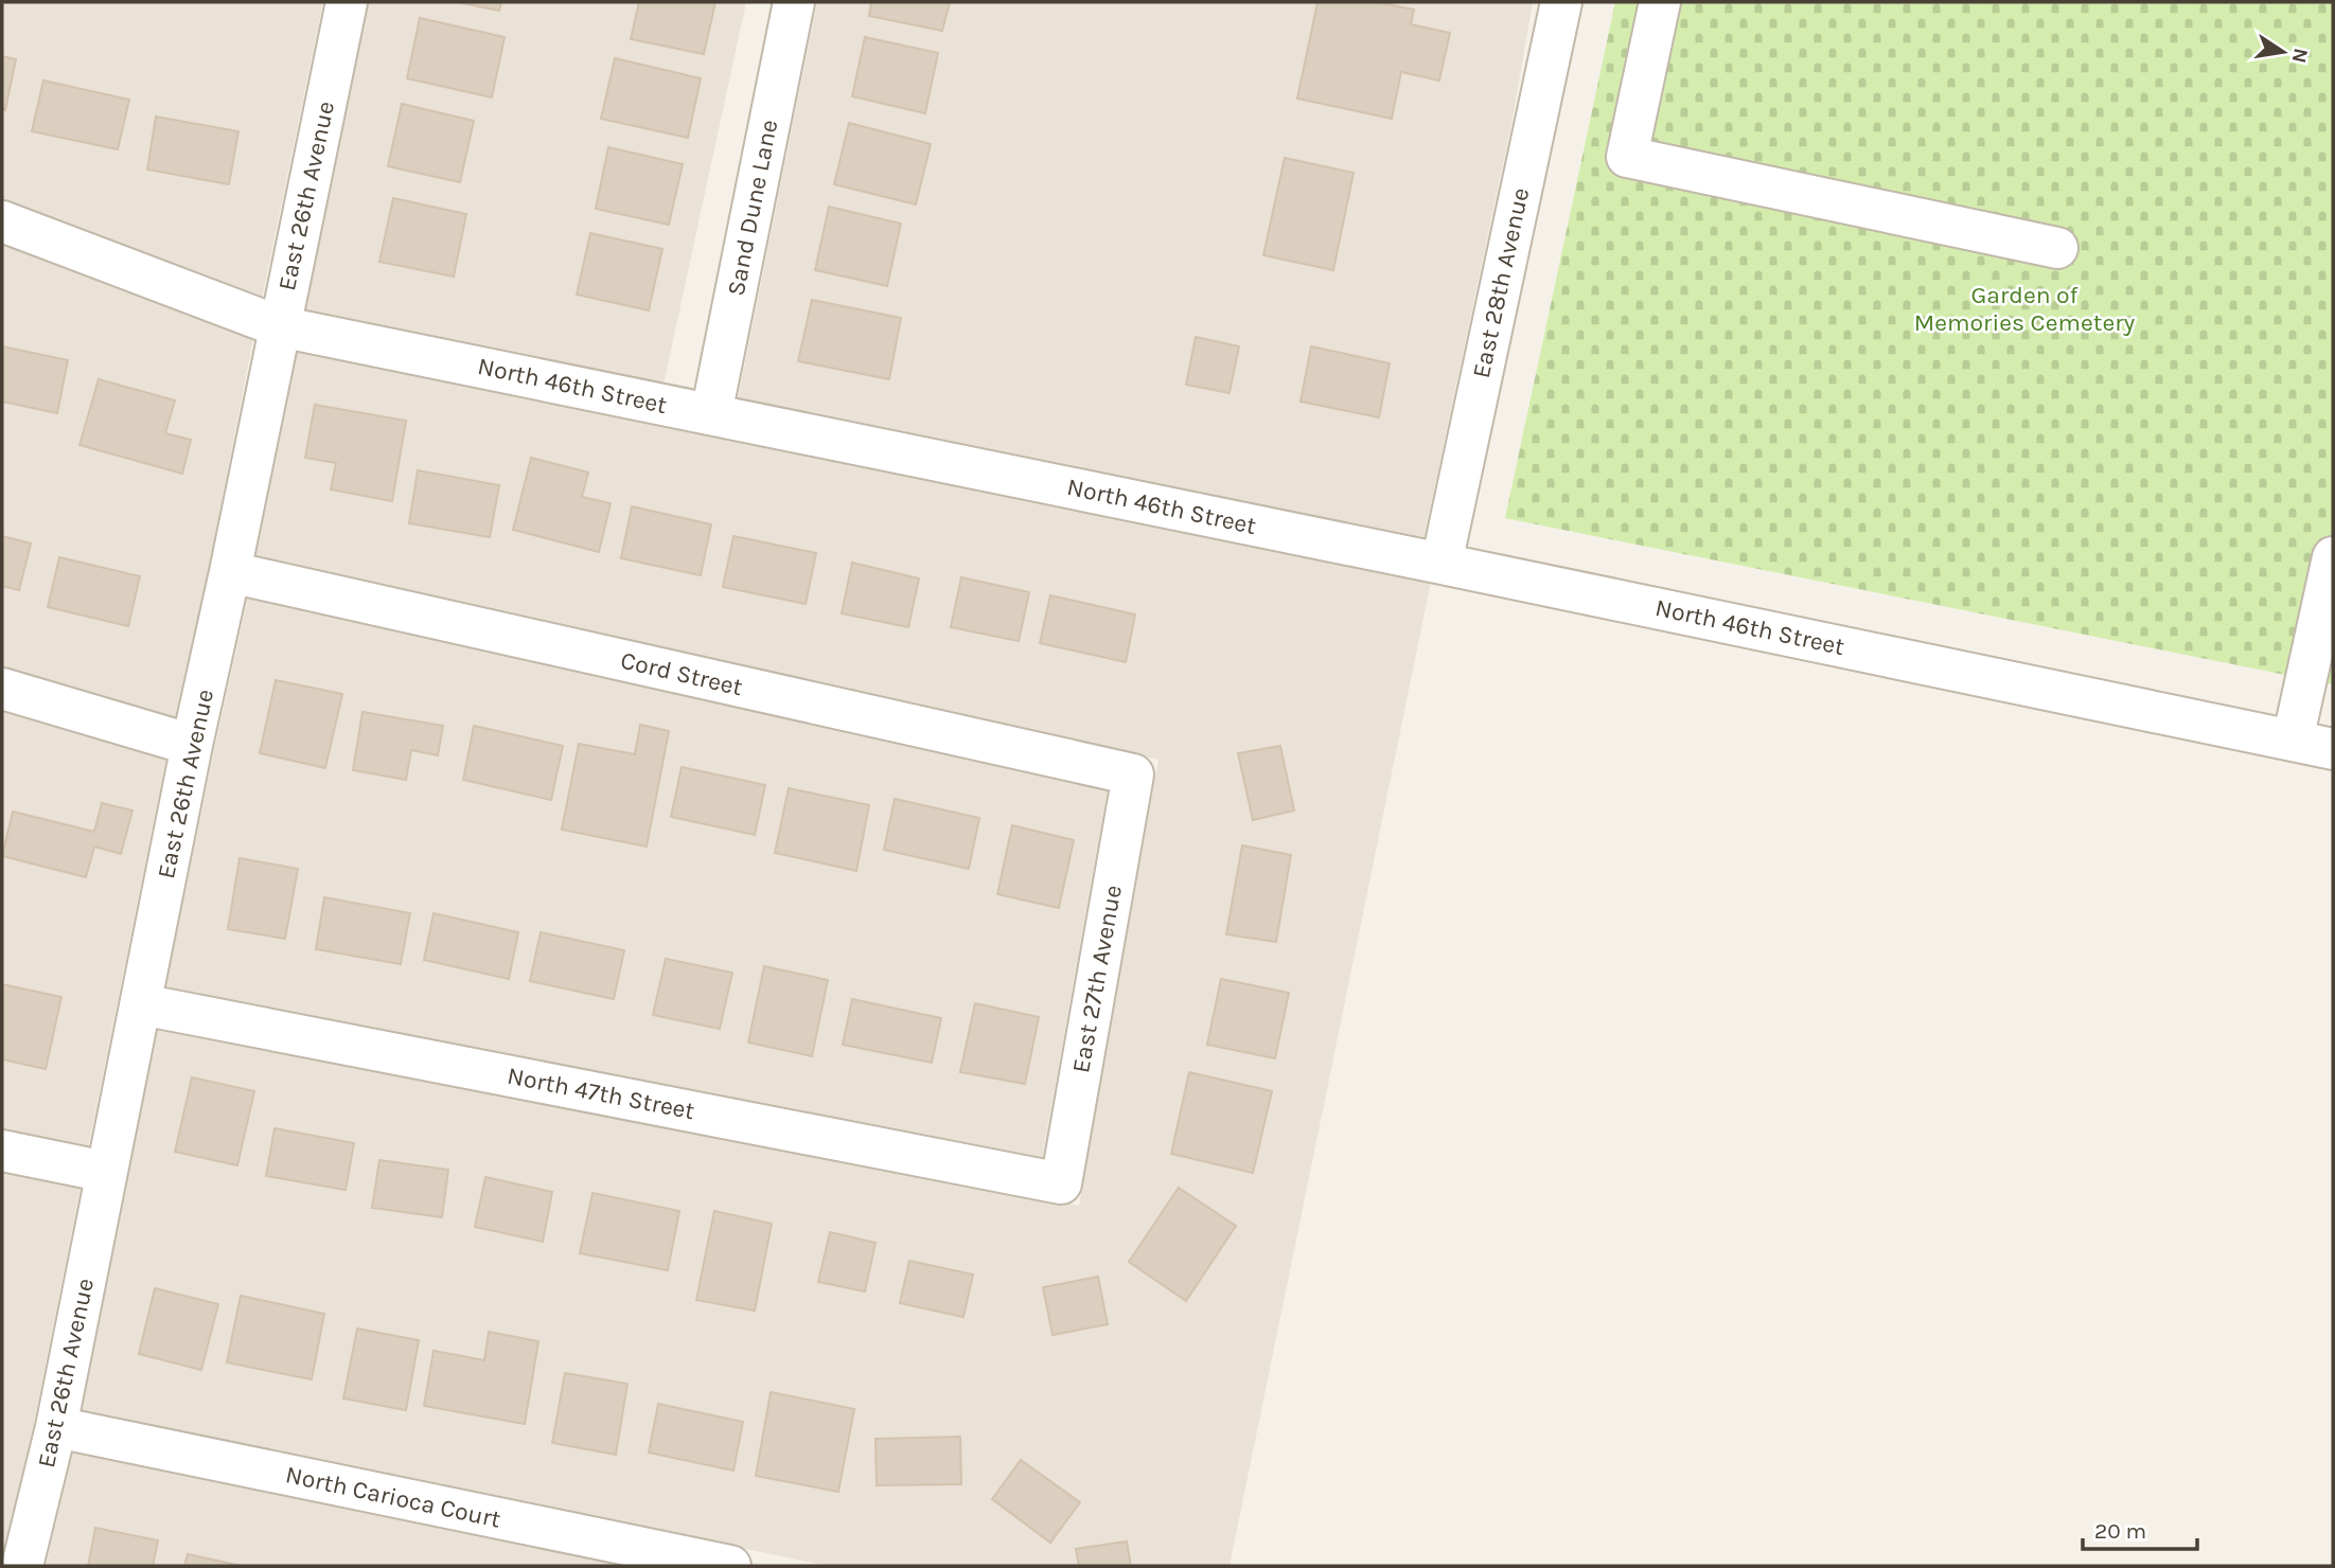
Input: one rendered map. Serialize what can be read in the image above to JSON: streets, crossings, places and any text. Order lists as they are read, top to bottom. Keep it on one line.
{"streets":{"street":["East 26th Avenue","Sand Dune Lane","East 28th Avenue","North 46th Street","Cord Street","East 27th Avenue","North 47th Street","North Carioca Court"]},"crossings":[["East 26th Avenue","North 46th Street"],["East 26th Avenue","Cord Street"],["East 26th Avenue","North 47th Street"],["East 26th Avenue","North Carioca Court"],["Sand Dune Lane","North 46th Street"],["East 28th Avenue","North 46th Street"],["Cord Street","East 27th Avenue"],["East 27th Avenue","North 47th Street"]],"parks":["Garden of Memories Cemetery"],"scale_bar":"20 m","north":"right"}
